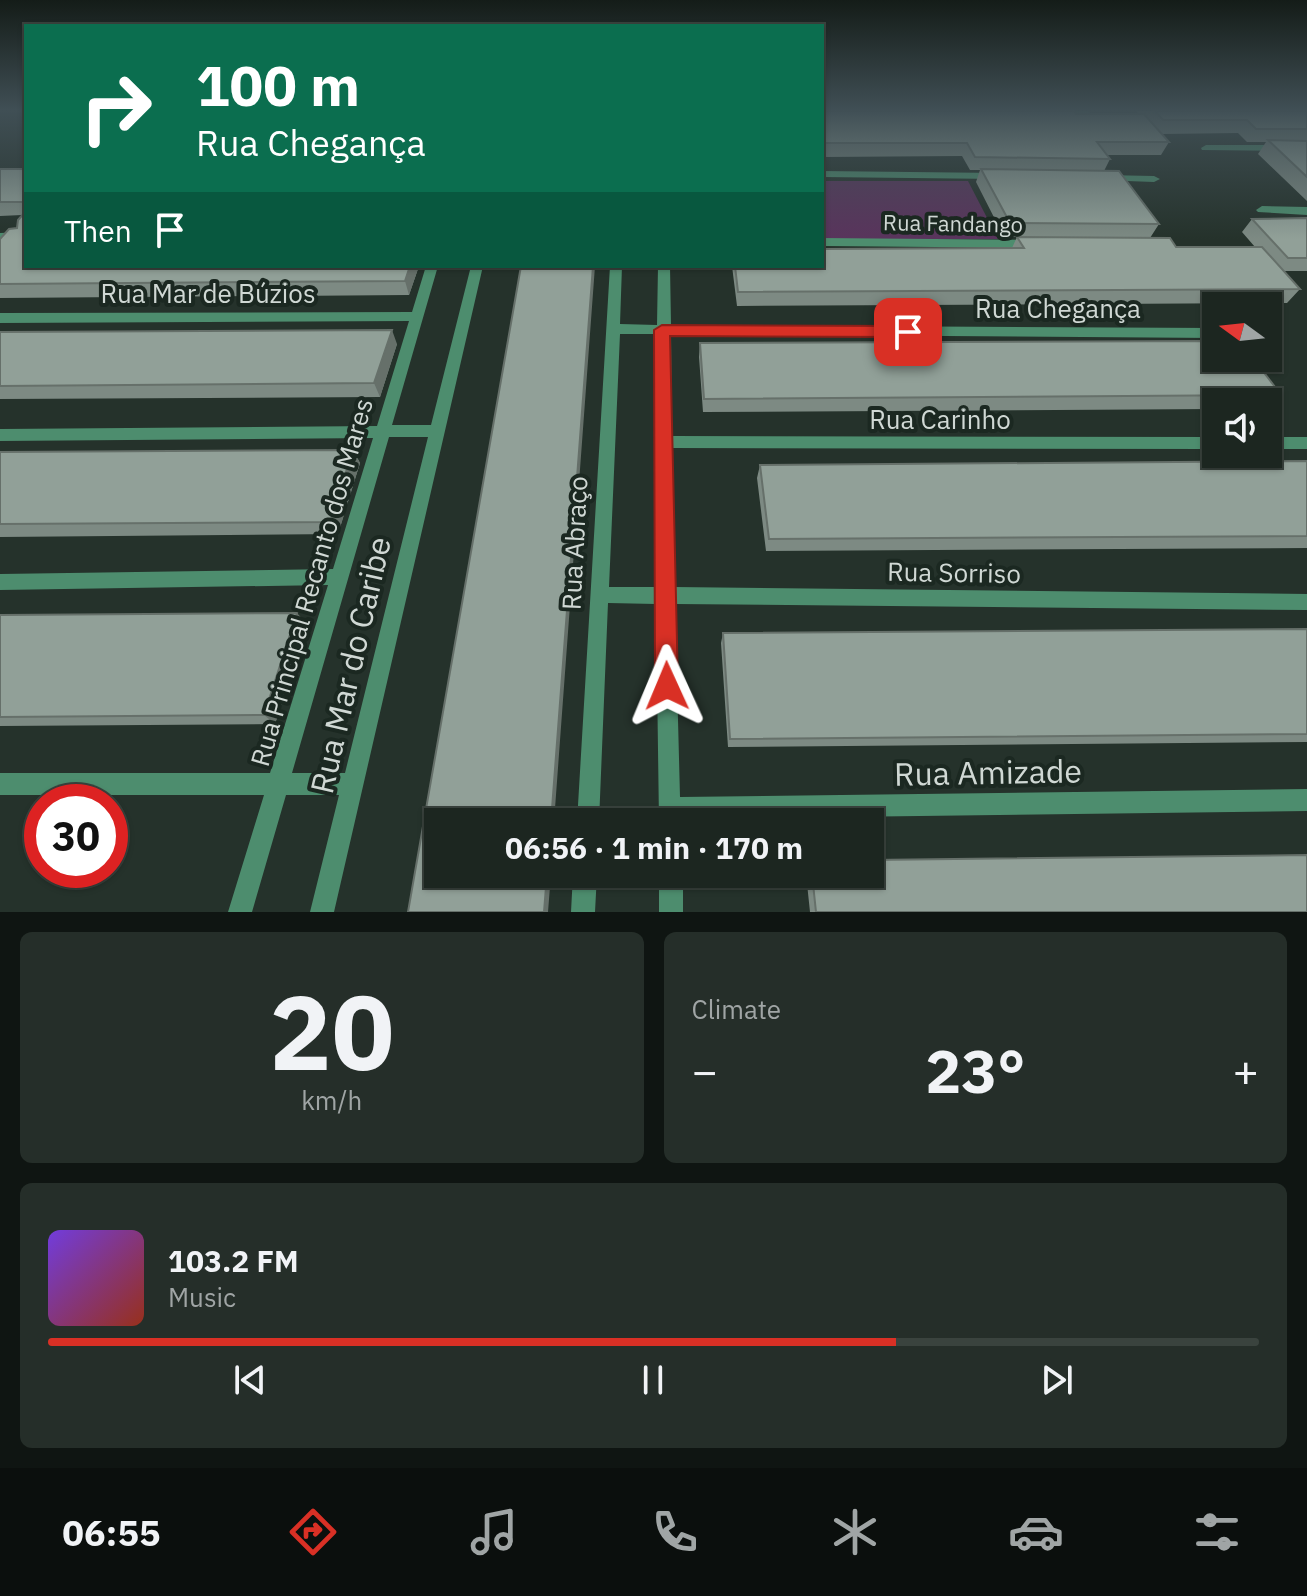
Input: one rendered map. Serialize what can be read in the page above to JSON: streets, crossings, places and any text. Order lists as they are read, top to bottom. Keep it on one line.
{"streets":{"street":["Rua Fandango","Rua Mar de Búzios","Rua Chegança","Rua Carinho","Rua Abraço","Rua Sorriso","Rua Principal Recanto dos Mares","Rua Mar do Caribe","Rua Amizade"]},"crossings":[["Rua Mar de Búzios","Rua Principal Recanto dos Mares"],["Rua Chegança","Rua Abraço"],["Rua Abraço","Rua Sorriso"]],"north":"left","page":{"turn":["100 m","Rua Chegança"],"then":"Then","limit":"30","trip":"06:56 · 1 min · 170 m","tile":[["20","km/h"],"Climate"],"heat":["−","23°","+"],"song":["103.2 FM","Music"],"tabs":"06:55"}}
